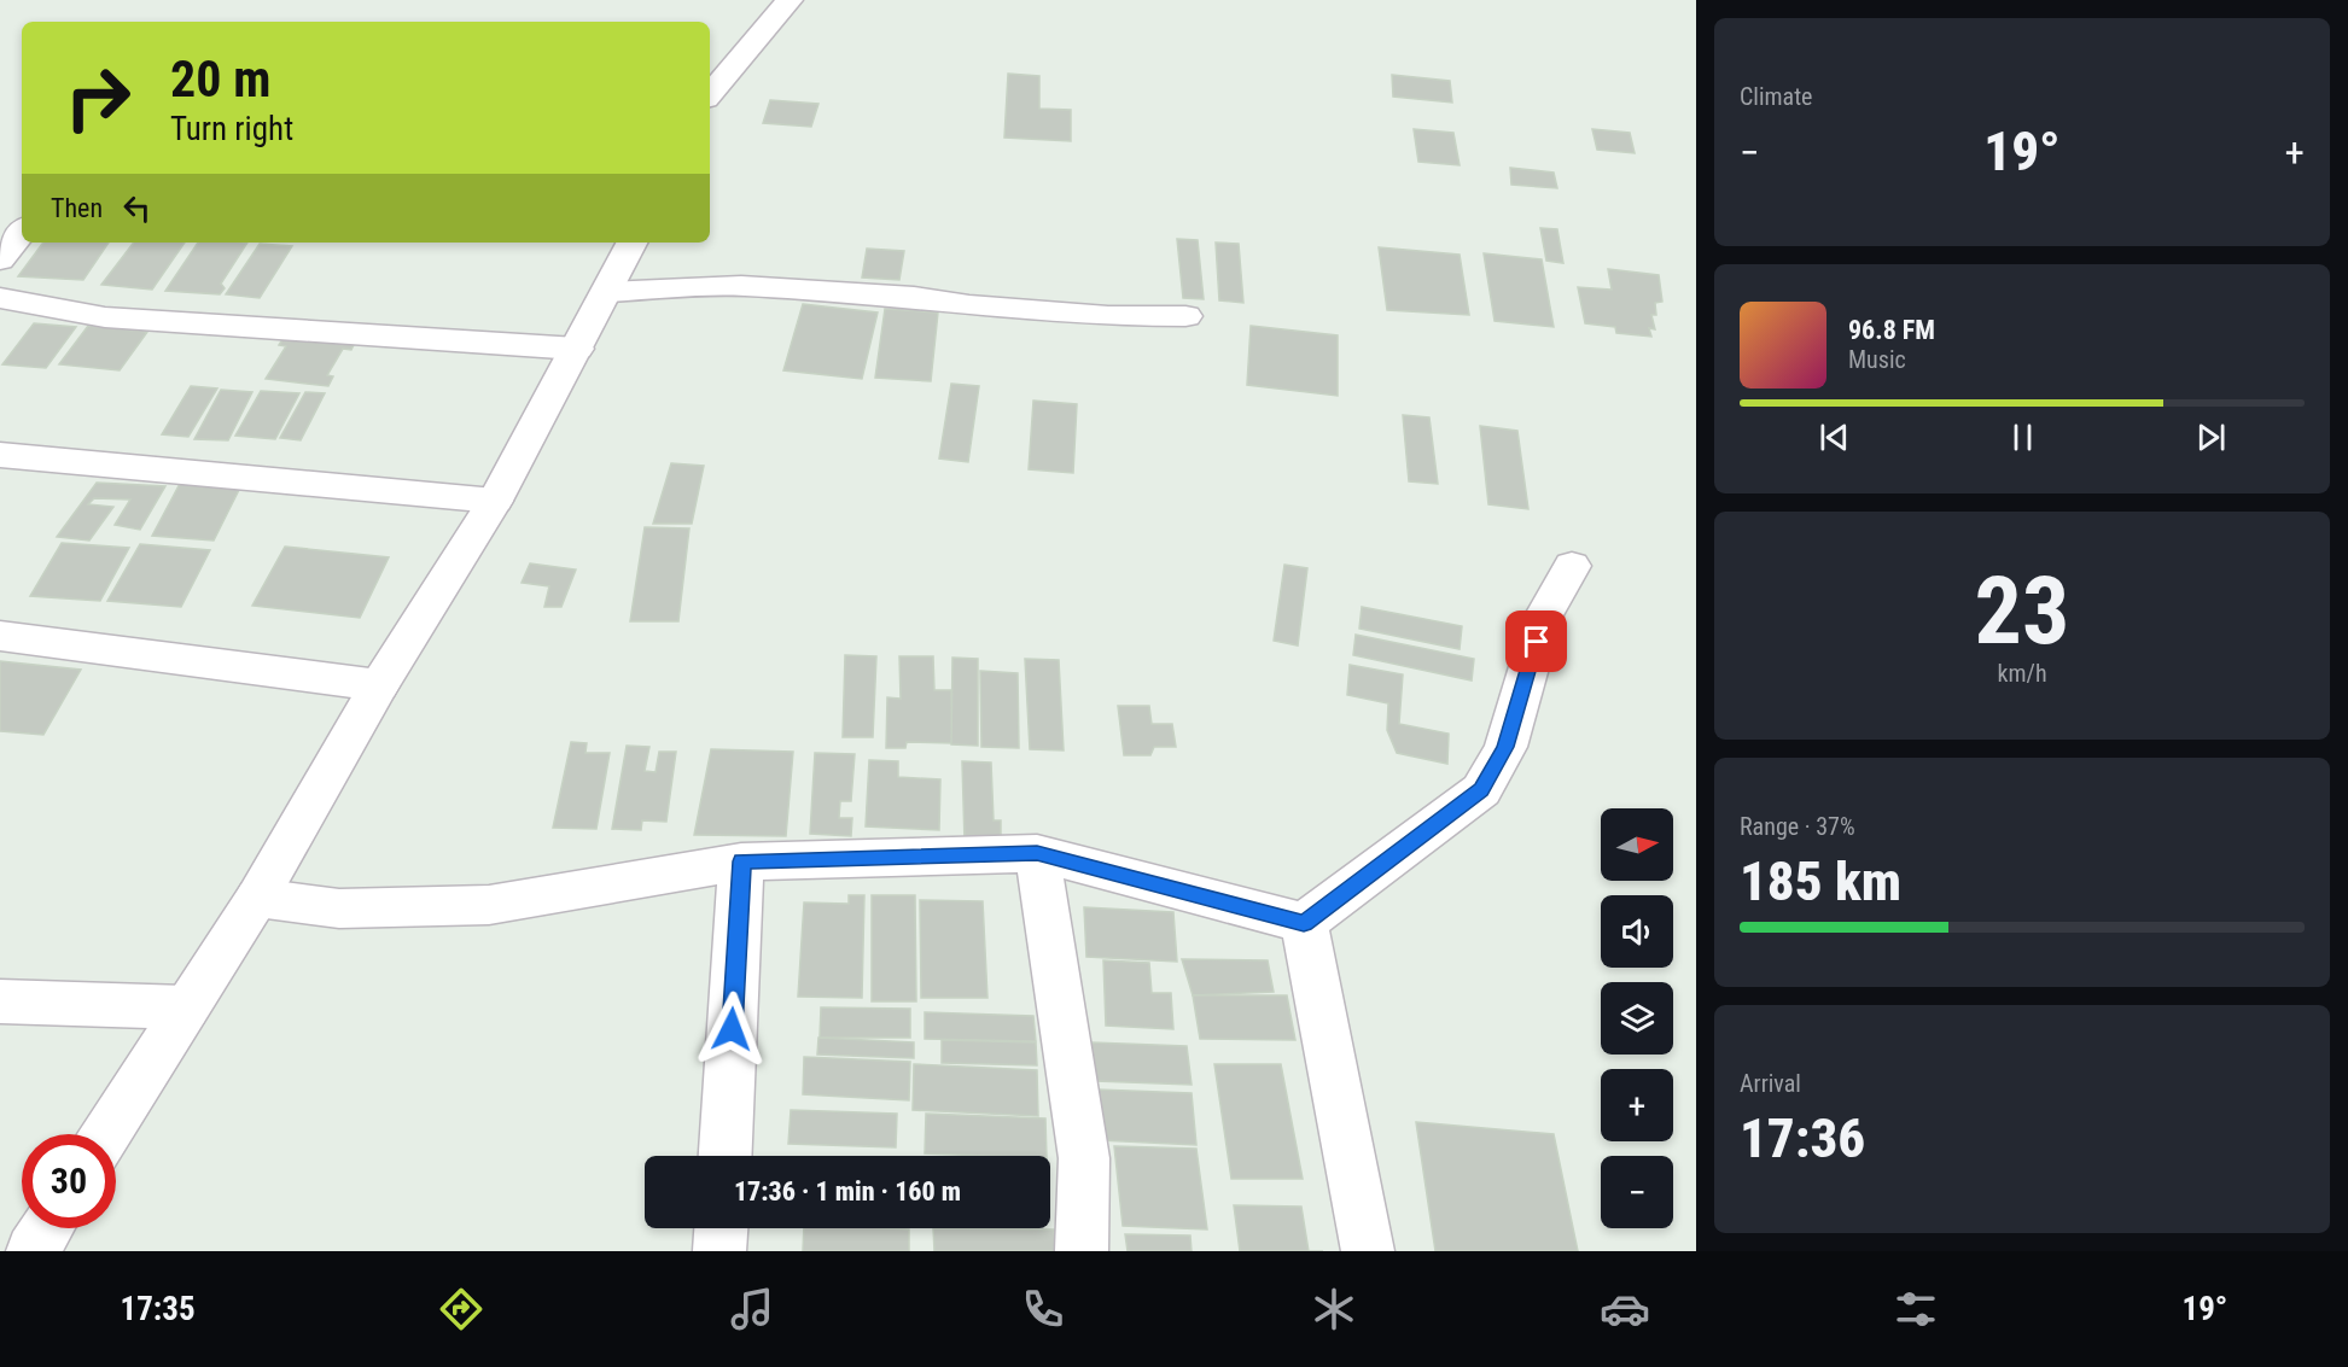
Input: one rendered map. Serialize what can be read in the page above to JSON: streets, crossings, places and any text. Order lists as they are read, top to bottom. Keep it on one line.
{"north":"right","page":{"tile":["Climate",["23","km/h"],["Range · 37%","185 km"],["Arrival","17:36"]],"turn":["20 m","Turn right"],"heat":["−","19°","+"],"then":"Then","song":["96.8 FM","Music"],"map_buttons":["+","−"],"limit":"30","trip":"17:36 · 1 min · 160 m","tabs":["17:35","19°"]}}
